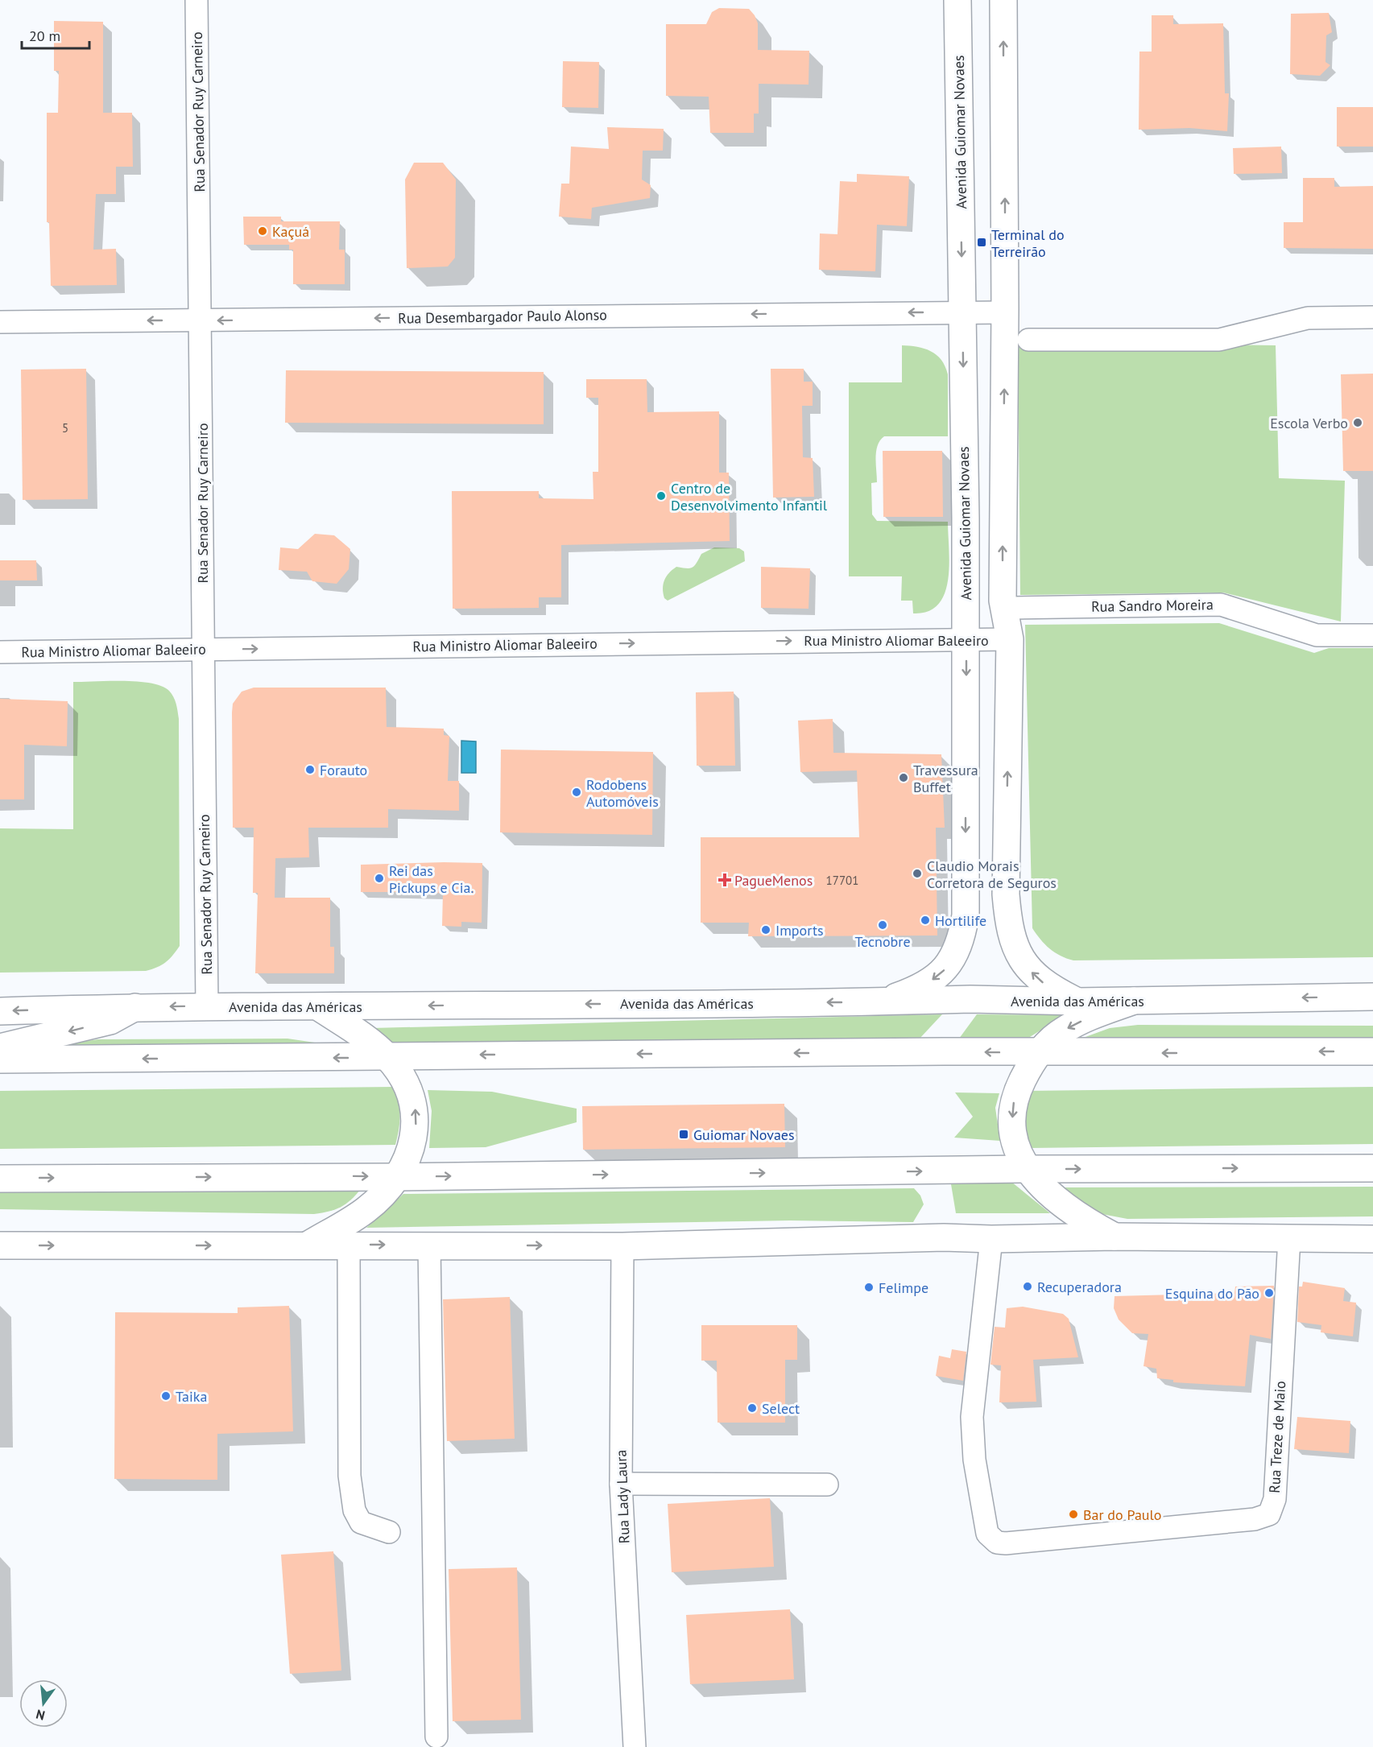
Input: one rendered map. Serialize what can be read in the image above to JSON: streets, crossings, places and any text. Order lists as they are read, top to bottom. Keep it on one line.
{"streets":{"main road":["Avenida Guiomar Novaes","Avenida das Américas"],"street":["Rua Senador Ruy Carneiro","Rua Desembargador Paulo Alonso","Rua Sandro Moreira","Rua Ministro Aliomar Baleeiro","Rua Treze de Maio","Rua Lady Laura"]},"crossings":[["Rua Senador Ruy Carneiro","Rua Desembargador Paulo Alonso"],["Rua Senador Ruy Carneiro","Rua Ministro Aliomar Baleeiro"],["Rua Senador Ruy Carneiro","Avenida das Américas"],["Avenida Guiomar Novaes","Rua Desembargador Paulo Alonso"],["Avenida Guiomar Novaes","Rua Ministro Aliomar Baleeiro"],["Avenida Guiomar Novaes","Avenida das Américas"]],"one_way":["Rua Desembargador Paulo Alonso","Rua Ministro Aliomar Baleeiro"],"places":{"other":["Kaçuá","Escola Verbo","Centro de Desenvolvimento Infantil","Forauto","Travessura Buffet","Rodobens Automóveis","Claudio Morais Corretora de Seguros","Rei das Pickups e Cia.","Hortilife","Tecnobre","Imports","Recuperadora","Felimpe","Esquina do Pão","Taika","Select","Bar do Paulo"],"transit":["Terminal do Terreirão","Guiomar Novaes"],"health":["PagueMenos"]},"house_numbers":["5","17701"],"scale_bar":"20 m","north":"bottom"}
